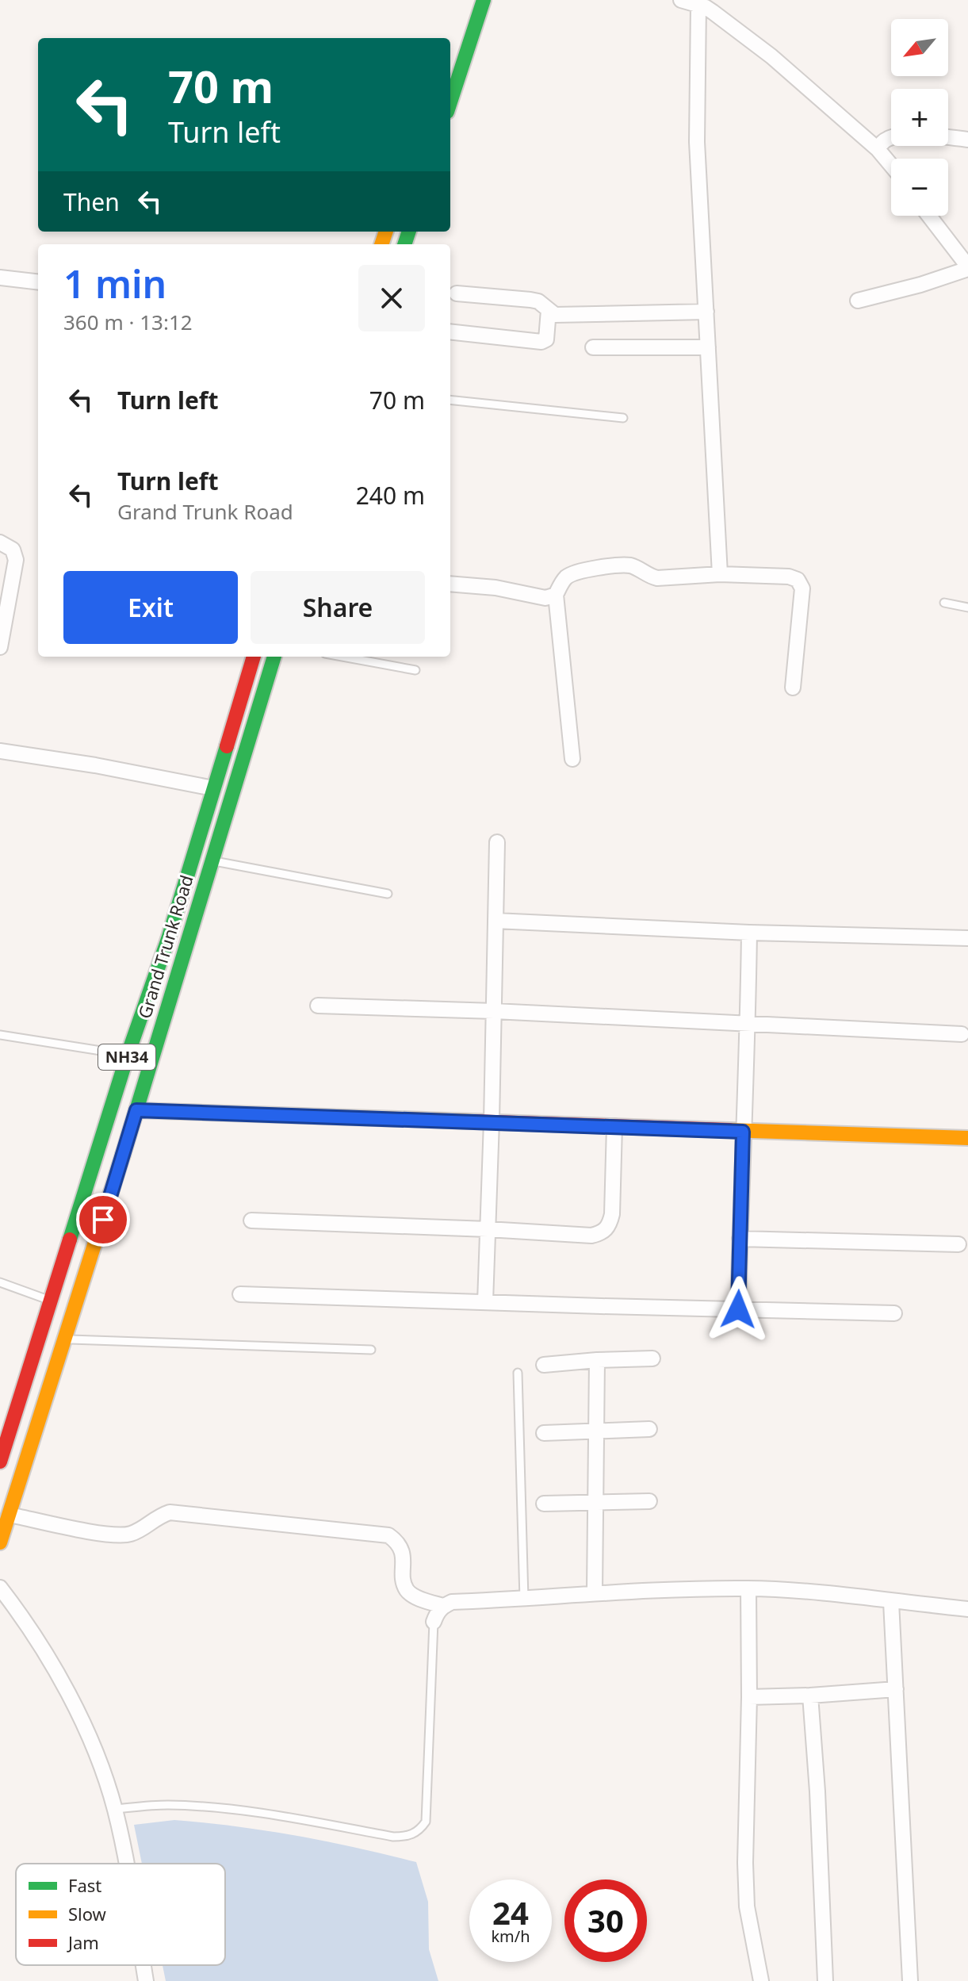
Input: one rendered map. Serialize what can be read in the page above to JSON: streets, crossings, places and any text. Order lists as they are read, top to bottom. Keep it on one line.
{"streets":{"main road":["Grand Trunk Road","NH34"]},"legend":["Fast","Slow","Jam"],"north":"bottom left","page":{"map_buttons":["+","−"],"turn":["70 m","Turn left"],"then":"Then","heading":["1 min","360 m · 13:12"],"list":[{"name":"Turn left","value":"70 m"},{"name":"Turn left","note":"Grand Trunk Road","value":"240 m"}],"buttons":["Exit","Share"],"speed":"24 km/h","limit":"30"}}
